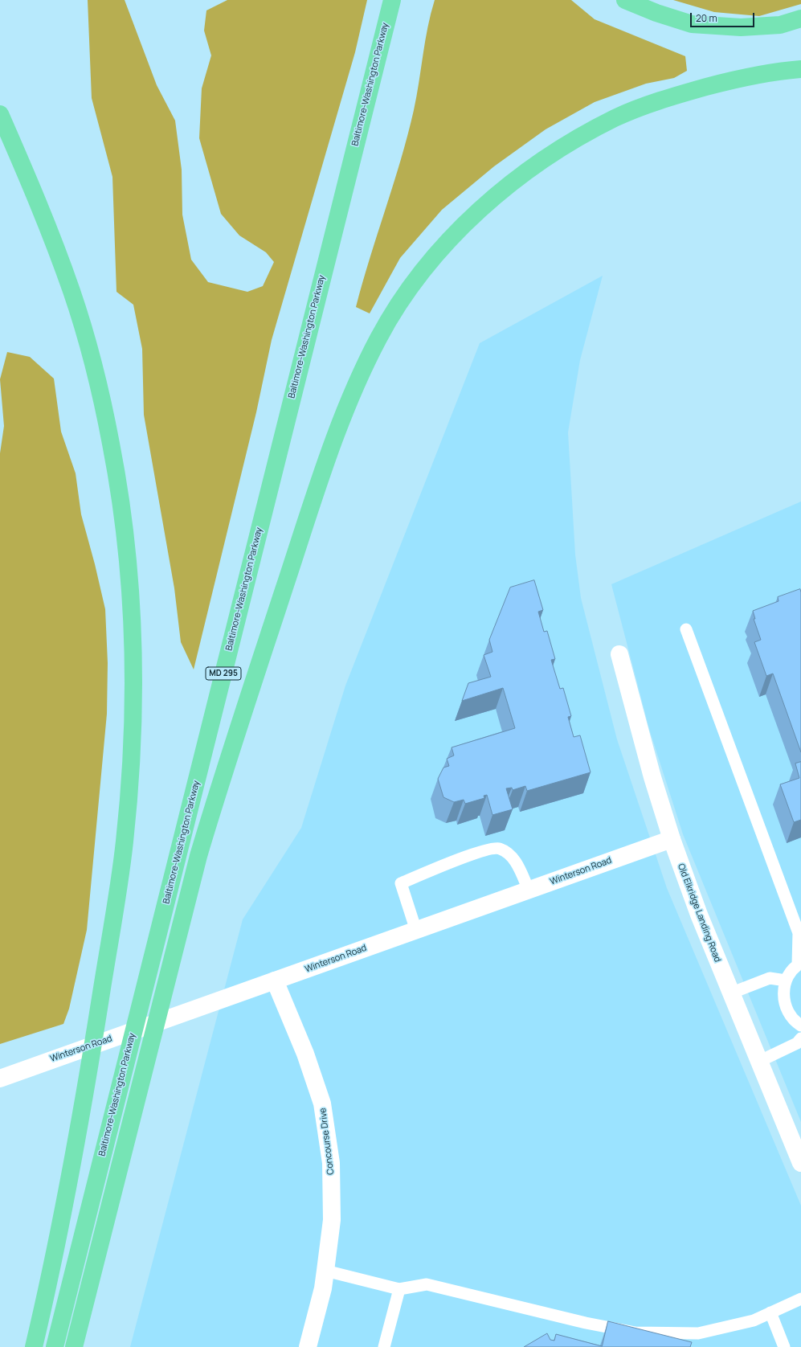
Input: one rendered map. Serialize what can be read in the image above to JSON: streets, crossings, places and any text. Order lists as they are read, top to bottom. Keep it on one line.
{"streets":{"highway":["Baltimore-Washington Parkway","MD 295"],"street":["Winterson Road","Old Elkridge Landing Road","Concourse Drive"]},"crossings":[["Winterson Road","Old Elkridge Landing Road"],["Winterson Road","Concourse Drive"]],"scale_bar":"20 m"}
